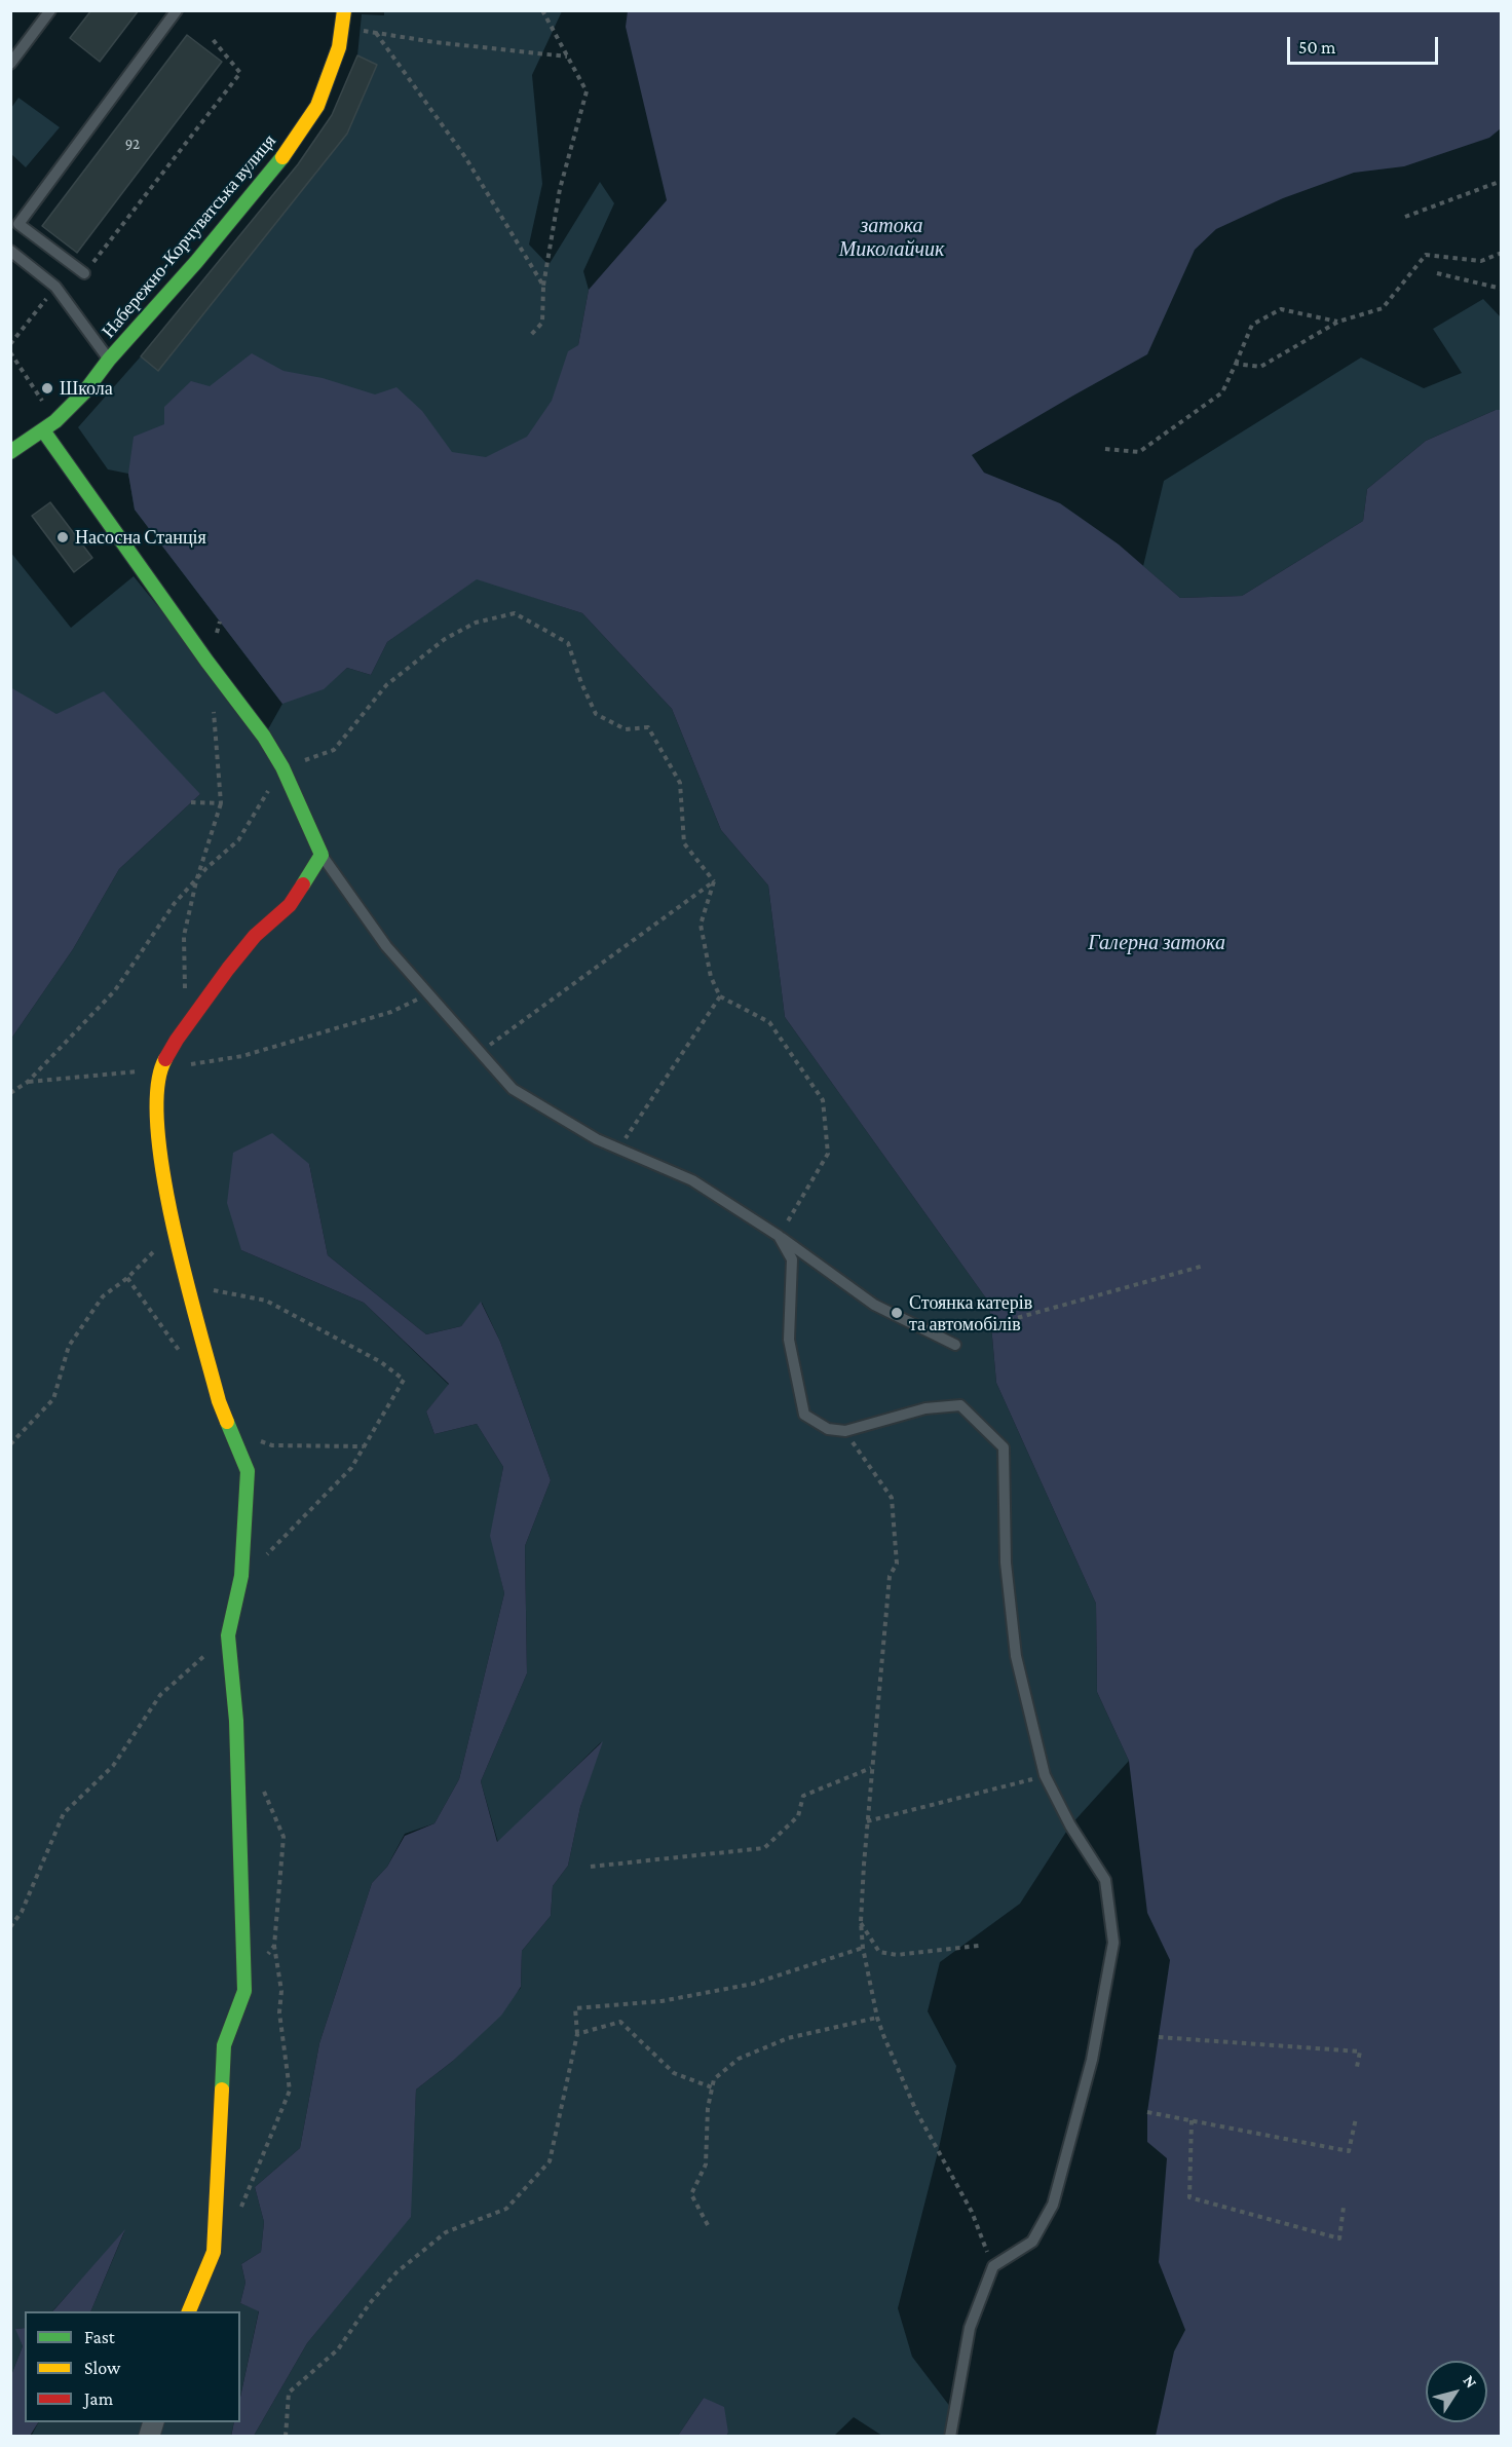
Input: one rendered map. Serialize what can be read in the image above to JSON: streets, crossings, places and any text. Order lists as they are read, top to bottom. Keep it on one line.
{"streets":{"street":["Набережно-Корчуватська вулиця"]},"water":["затока Миколайчик","Галерна затока"],"places":["Школа","Насосна Станція","Стоянка катерів та автомобілів"],"house_numbers":["92"],"legend":["Fast","Slow","Jam"],"scale_bar":"50 m","north":"top right"}
